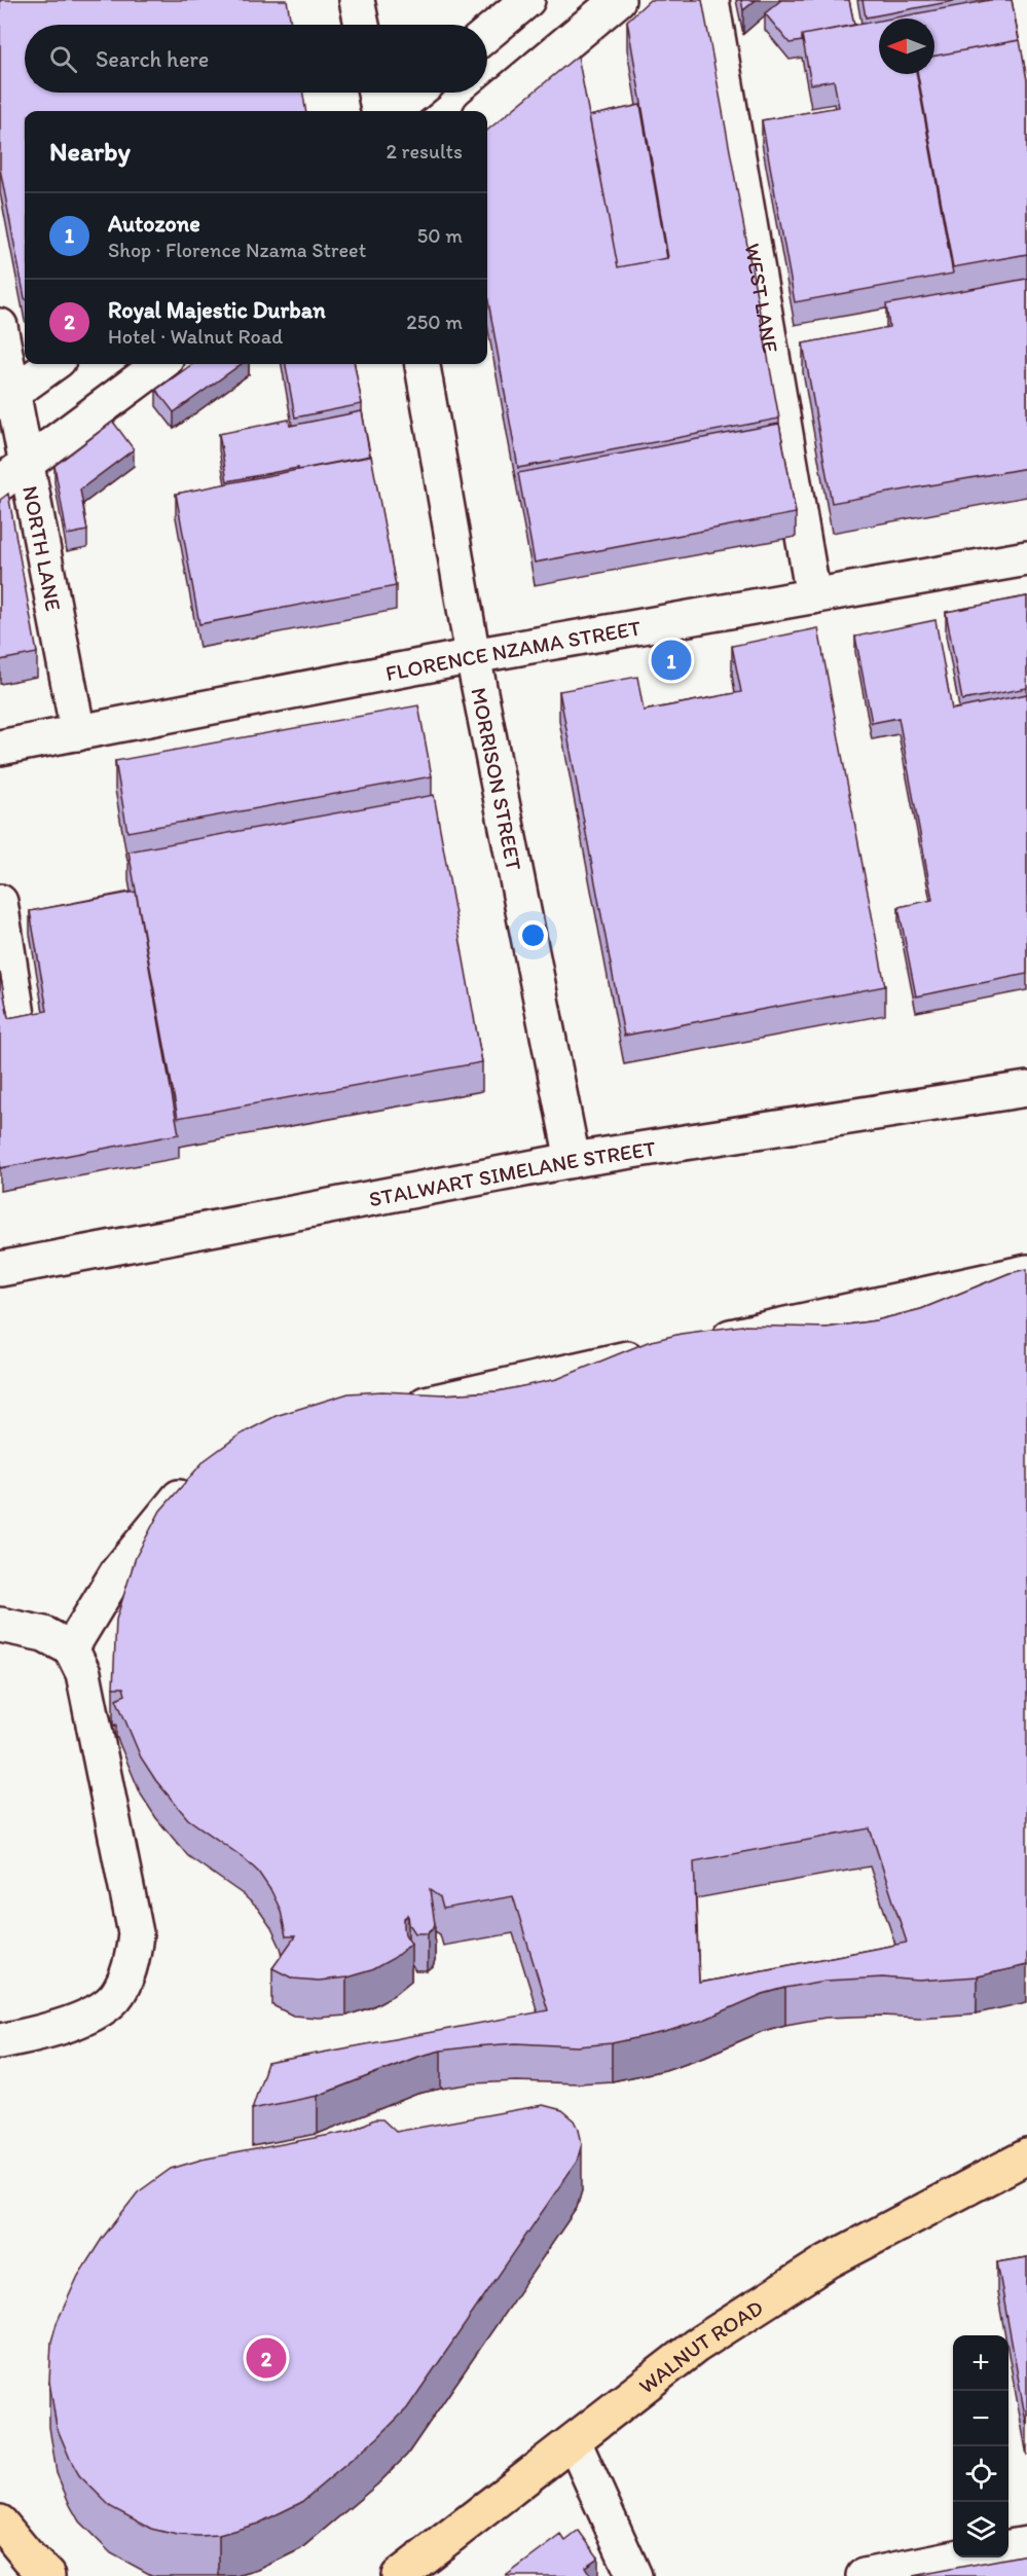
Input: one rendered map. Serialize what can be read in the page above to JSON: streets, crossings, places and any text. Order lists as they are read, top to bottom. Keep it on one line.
{"streets":{"main road":["WALNUT ROAD"],"street":["WEST LANE","NORTH LANE","FLORENCE NZAMA STREET","MORRISON STREET","STALWART SIMELANE STREET"]},"crossings":[["WEST LANE","FLORENCE NZAMA STREET"],["NORTH LANE","FLORENCE NZAMA STREET"],["FLORENCE NZAMA STREET","MORRISON STREET"],["MORRISON STREET","STALWART SIMELANE STREET"]],"north":"left","page":{"search":"Search here","heading":["Nearby","2 results"],"list":[{"mark":"1","name":"Autozone","note":"Shop · Florence Nzama Street","value":"50 m"},{"mark":"2","name":"Royal Majestic Durban","note":"Hotel · Walnut Road","value":"250 m"}],"pins":["1","2"],"map_buttons":["+","−"]}}
